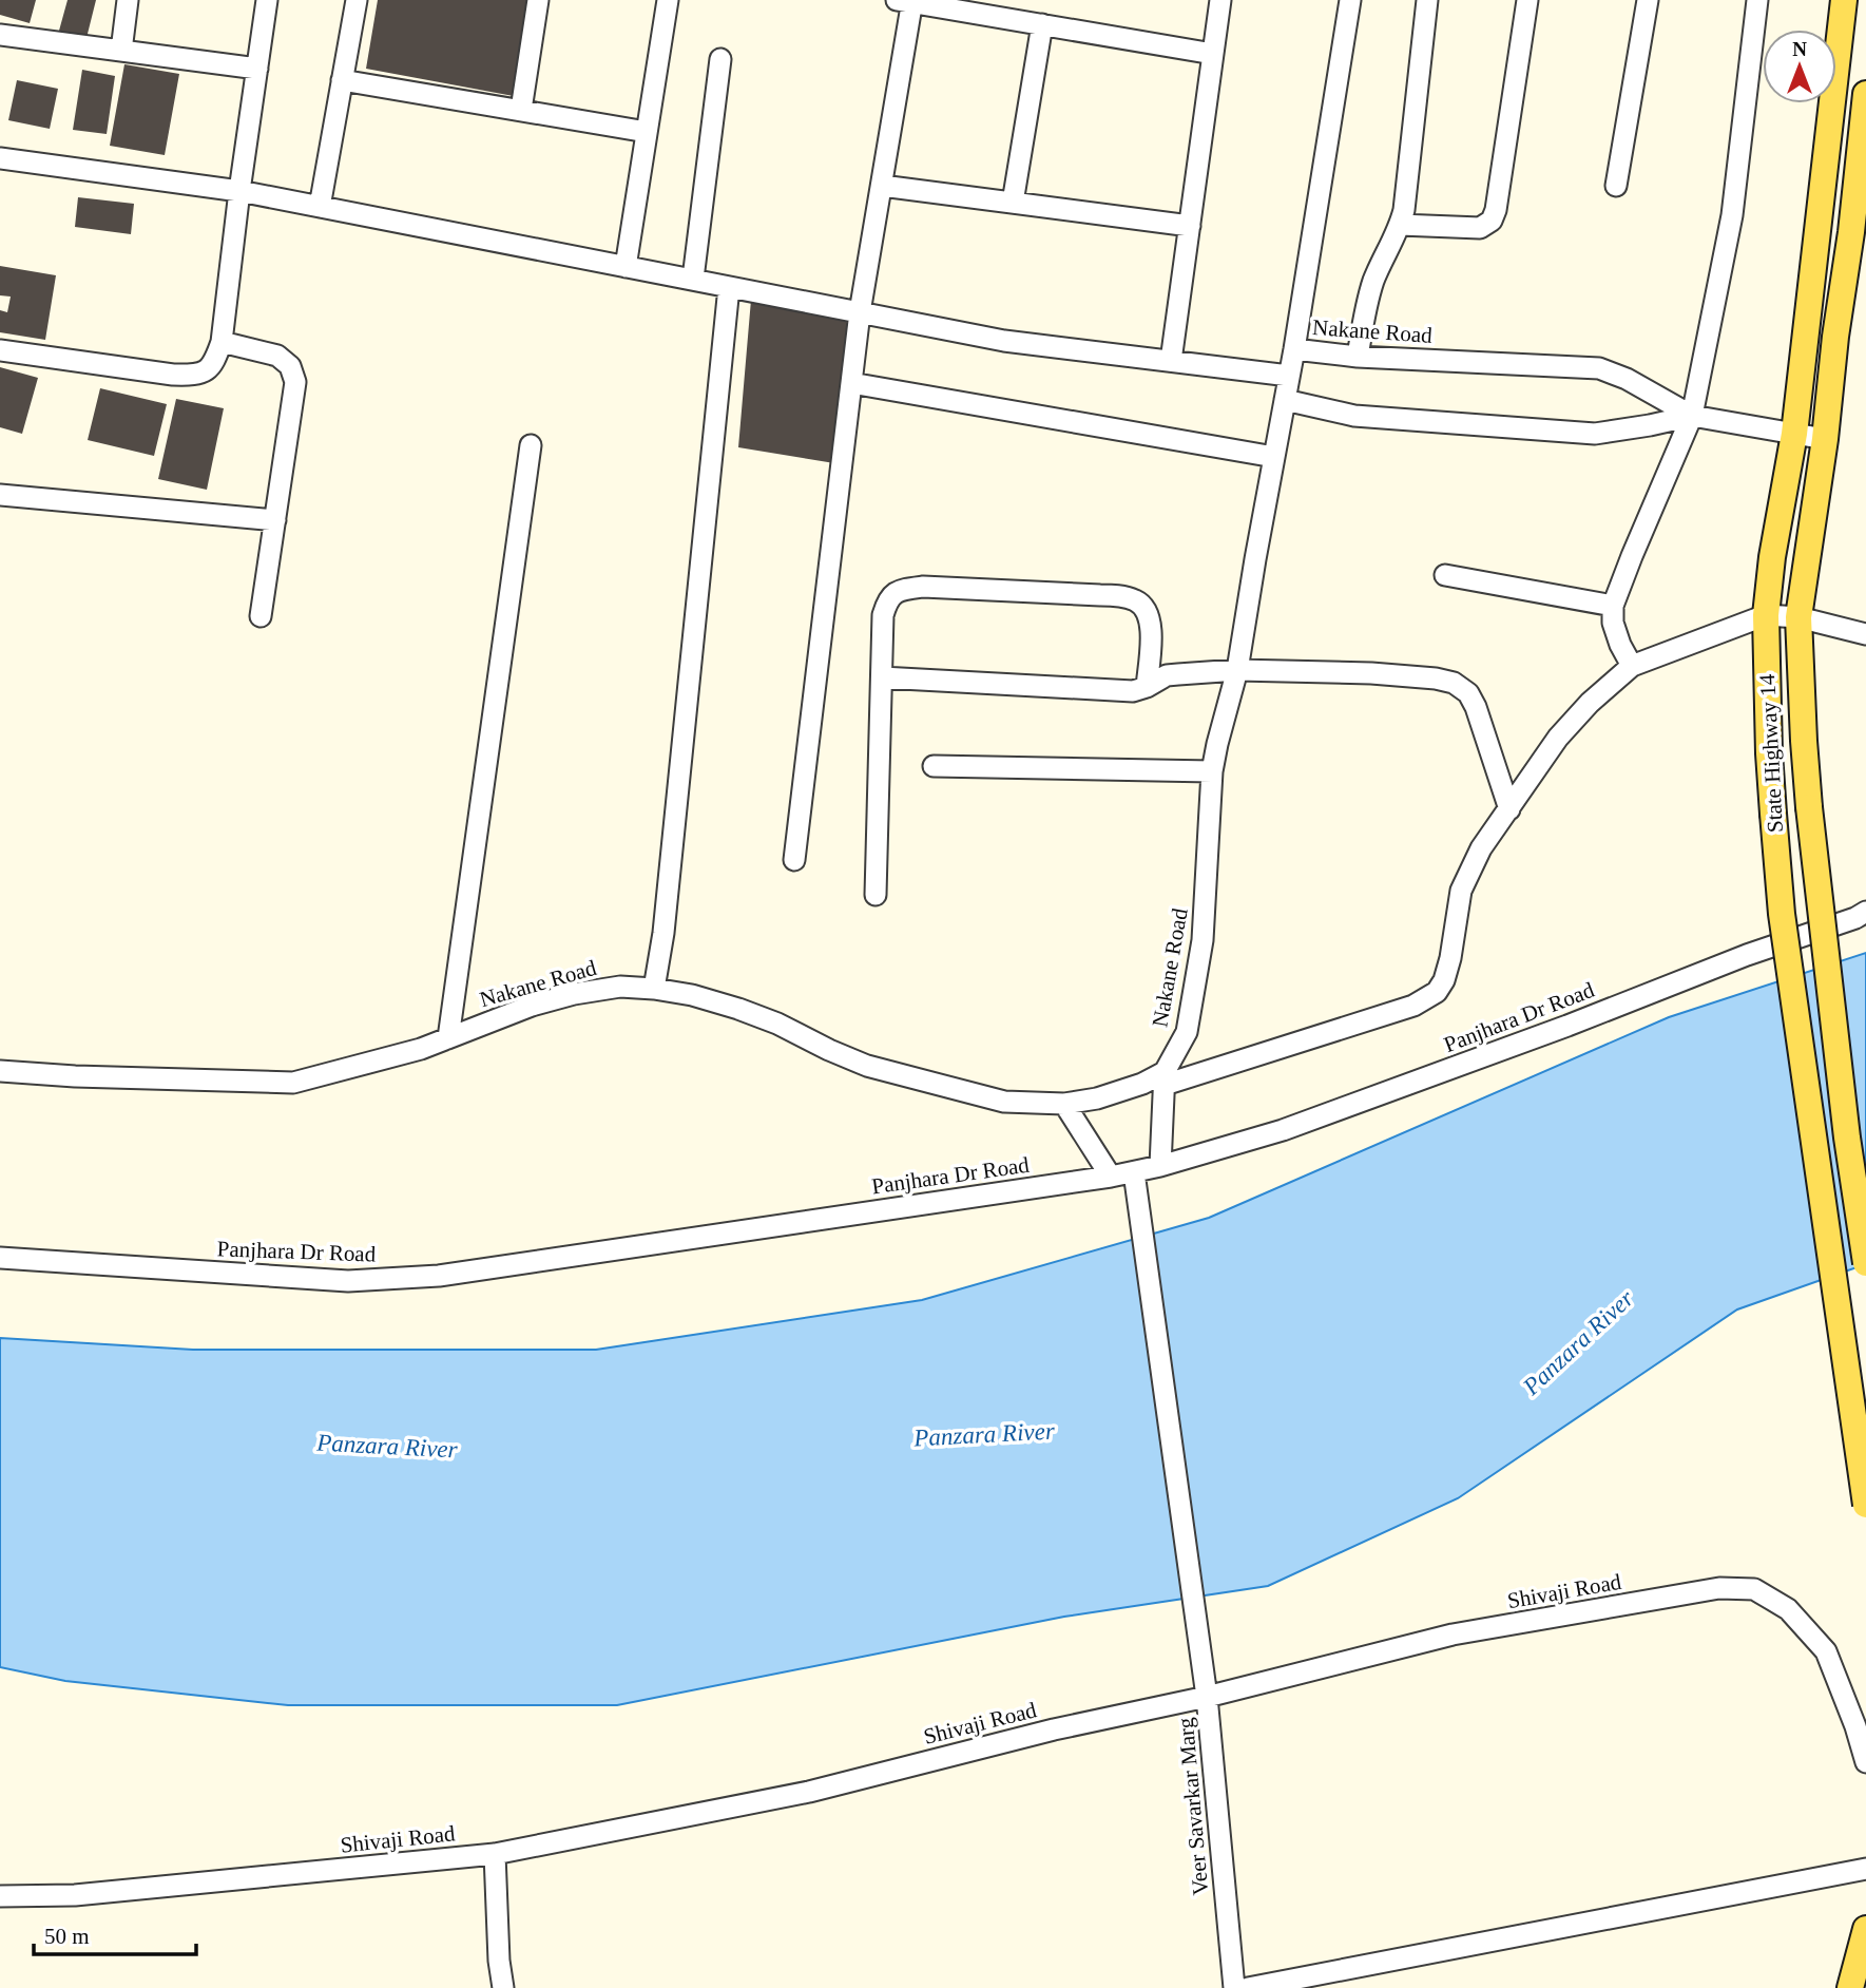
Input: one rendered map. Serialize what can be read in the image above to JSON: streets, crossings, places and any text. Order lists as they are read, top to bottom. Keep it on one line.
{"streets":{"main road":["State Highway 14"],"street":["Nakane Road","Panjhara Dr Road","Shivaji Road","Veer Savarkar Marg"]},"crossings":[["Nakane Road","State Highway 14"],["Panjhara Dr Road","Veer Savarkar Marg"],["Shivaji Road","Veer Savarkar Marg"]],"water":["Panzara River"],"scale_bar":"50 m","north":"top"}
